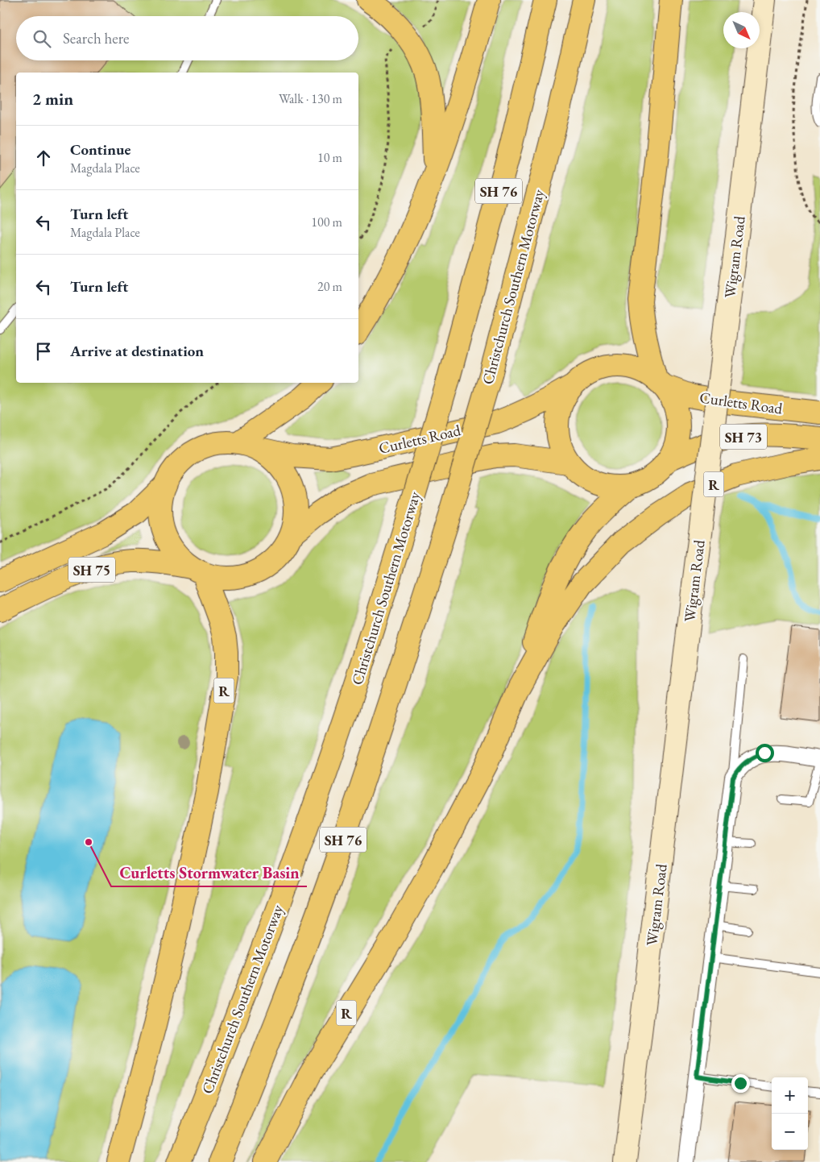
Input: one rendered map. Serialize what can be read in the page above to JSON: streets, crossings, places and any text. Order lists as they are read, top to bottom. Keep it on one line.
{"streets":{"main road":["SH 76","Wigram Road","Christchurch Southern Motorway","Curletts Road","SH 73","R","SH 75"]},"crossings":[["Curletts Road","SH 73"],["Curletts Road","R"],["Curletts Road","SH 75"],["SH 73","SH 75"],["R","SH 75"]],"places":["Curletts Stormwater Basin"],"north":"bottom right","page":{"search":"Search here","heading":["2 min","Walk · 130 m"],"list":[["Continue","Magdala Place","10 m"],["Turn left","Magdala Place","100 m"],["Turn left","20 m"],"Arrive at destination"],"map_buttons":["+","−"]}}
